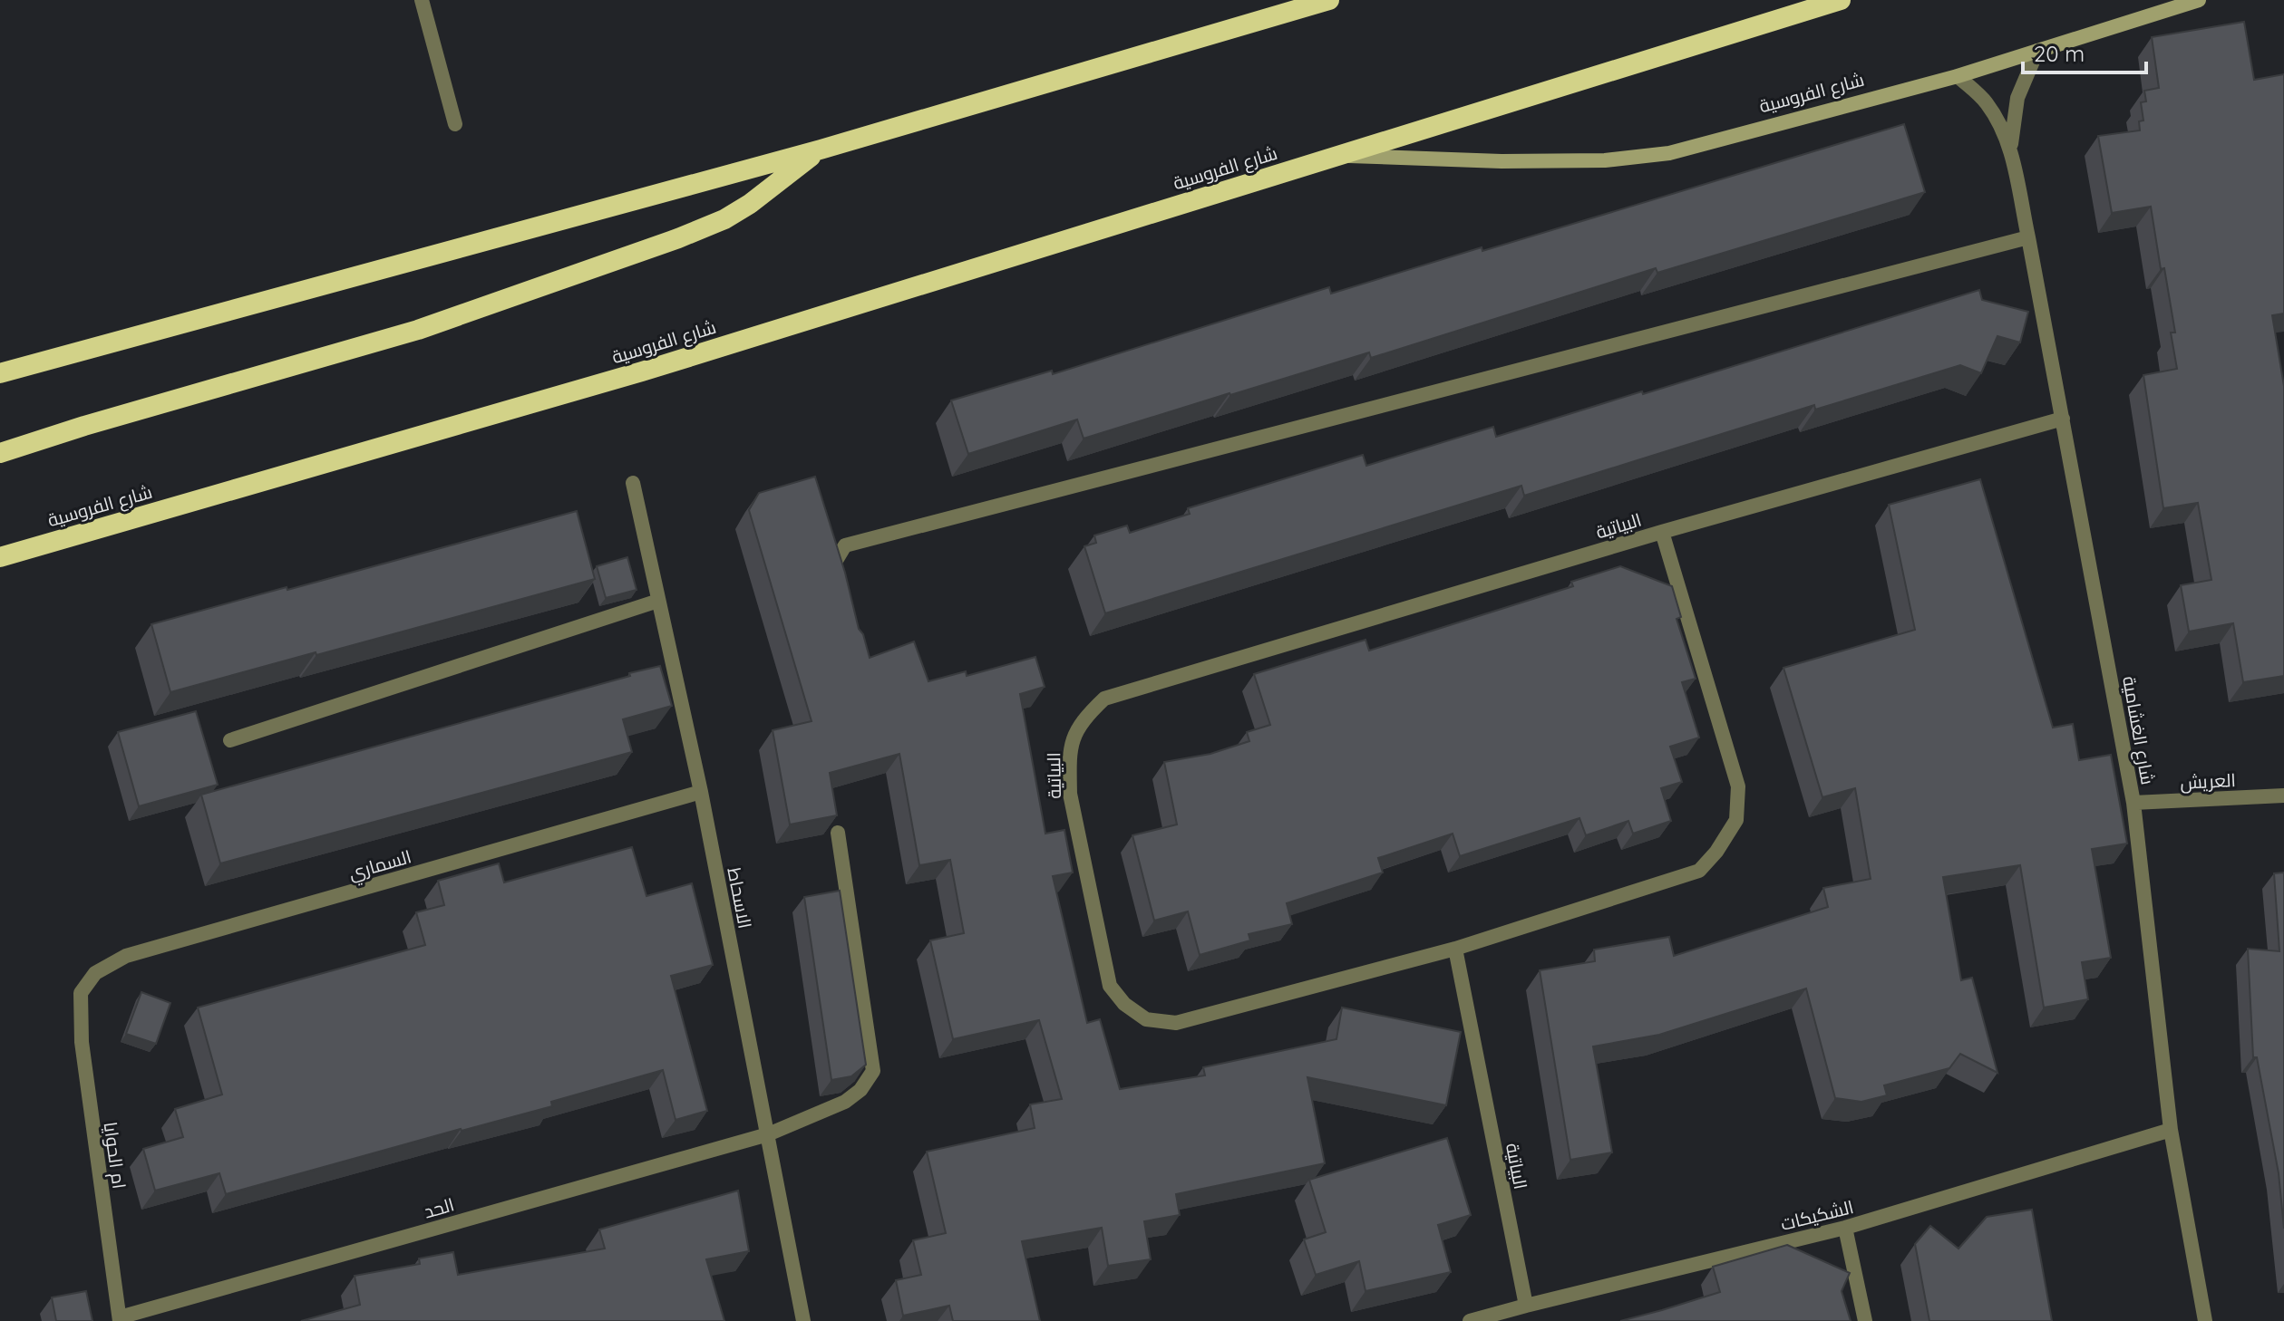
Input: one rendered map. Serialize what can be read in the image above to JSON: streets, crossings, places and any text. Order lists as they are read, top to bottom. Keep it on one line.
{"streets":{"highway":["شارع الفروسية"],"street":["البياتية","شارع الغشامية","العريش","السماري","الاسحاط","ام الحوايا","الحد","الشكيكات"]},"crossings":[["شارع الفروسية","شارع الغشامية"],["البياتية","شارع الغشامية"],["البياتية","الشكيكات"],["شارع الغشامية","العريش"],["شارع الغشامية","الشكيكات"],["السماري","الاسحاط"],["السماري","ام الحوايا"],["الاسحاط","الحد"],["ام الحوايا","الحد"]],"scale_bar":"20 m"}
